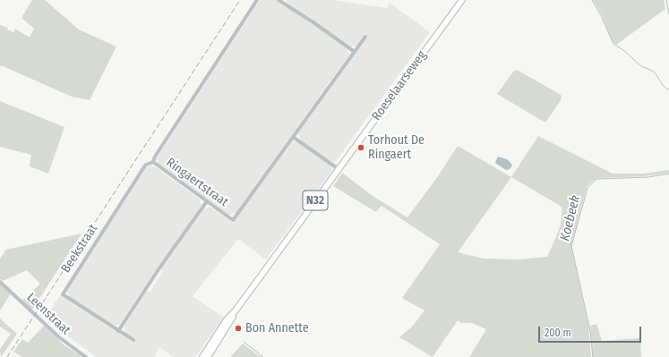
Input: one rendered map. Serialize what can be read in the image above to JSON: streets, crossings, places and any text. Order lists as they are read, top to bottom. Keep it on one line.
{"streets":{"main road":["Roeselaarseweg","N32"],"street":["Ringaertstraat","Beekstraat","Leenstraat"]},"crossings":[["Ringaertstraat","Beekstraat"]],"water":["Koebeek"],"places":["Torhout De Ringaert","Bon Annette"],"scale_bar":"200 m"}
